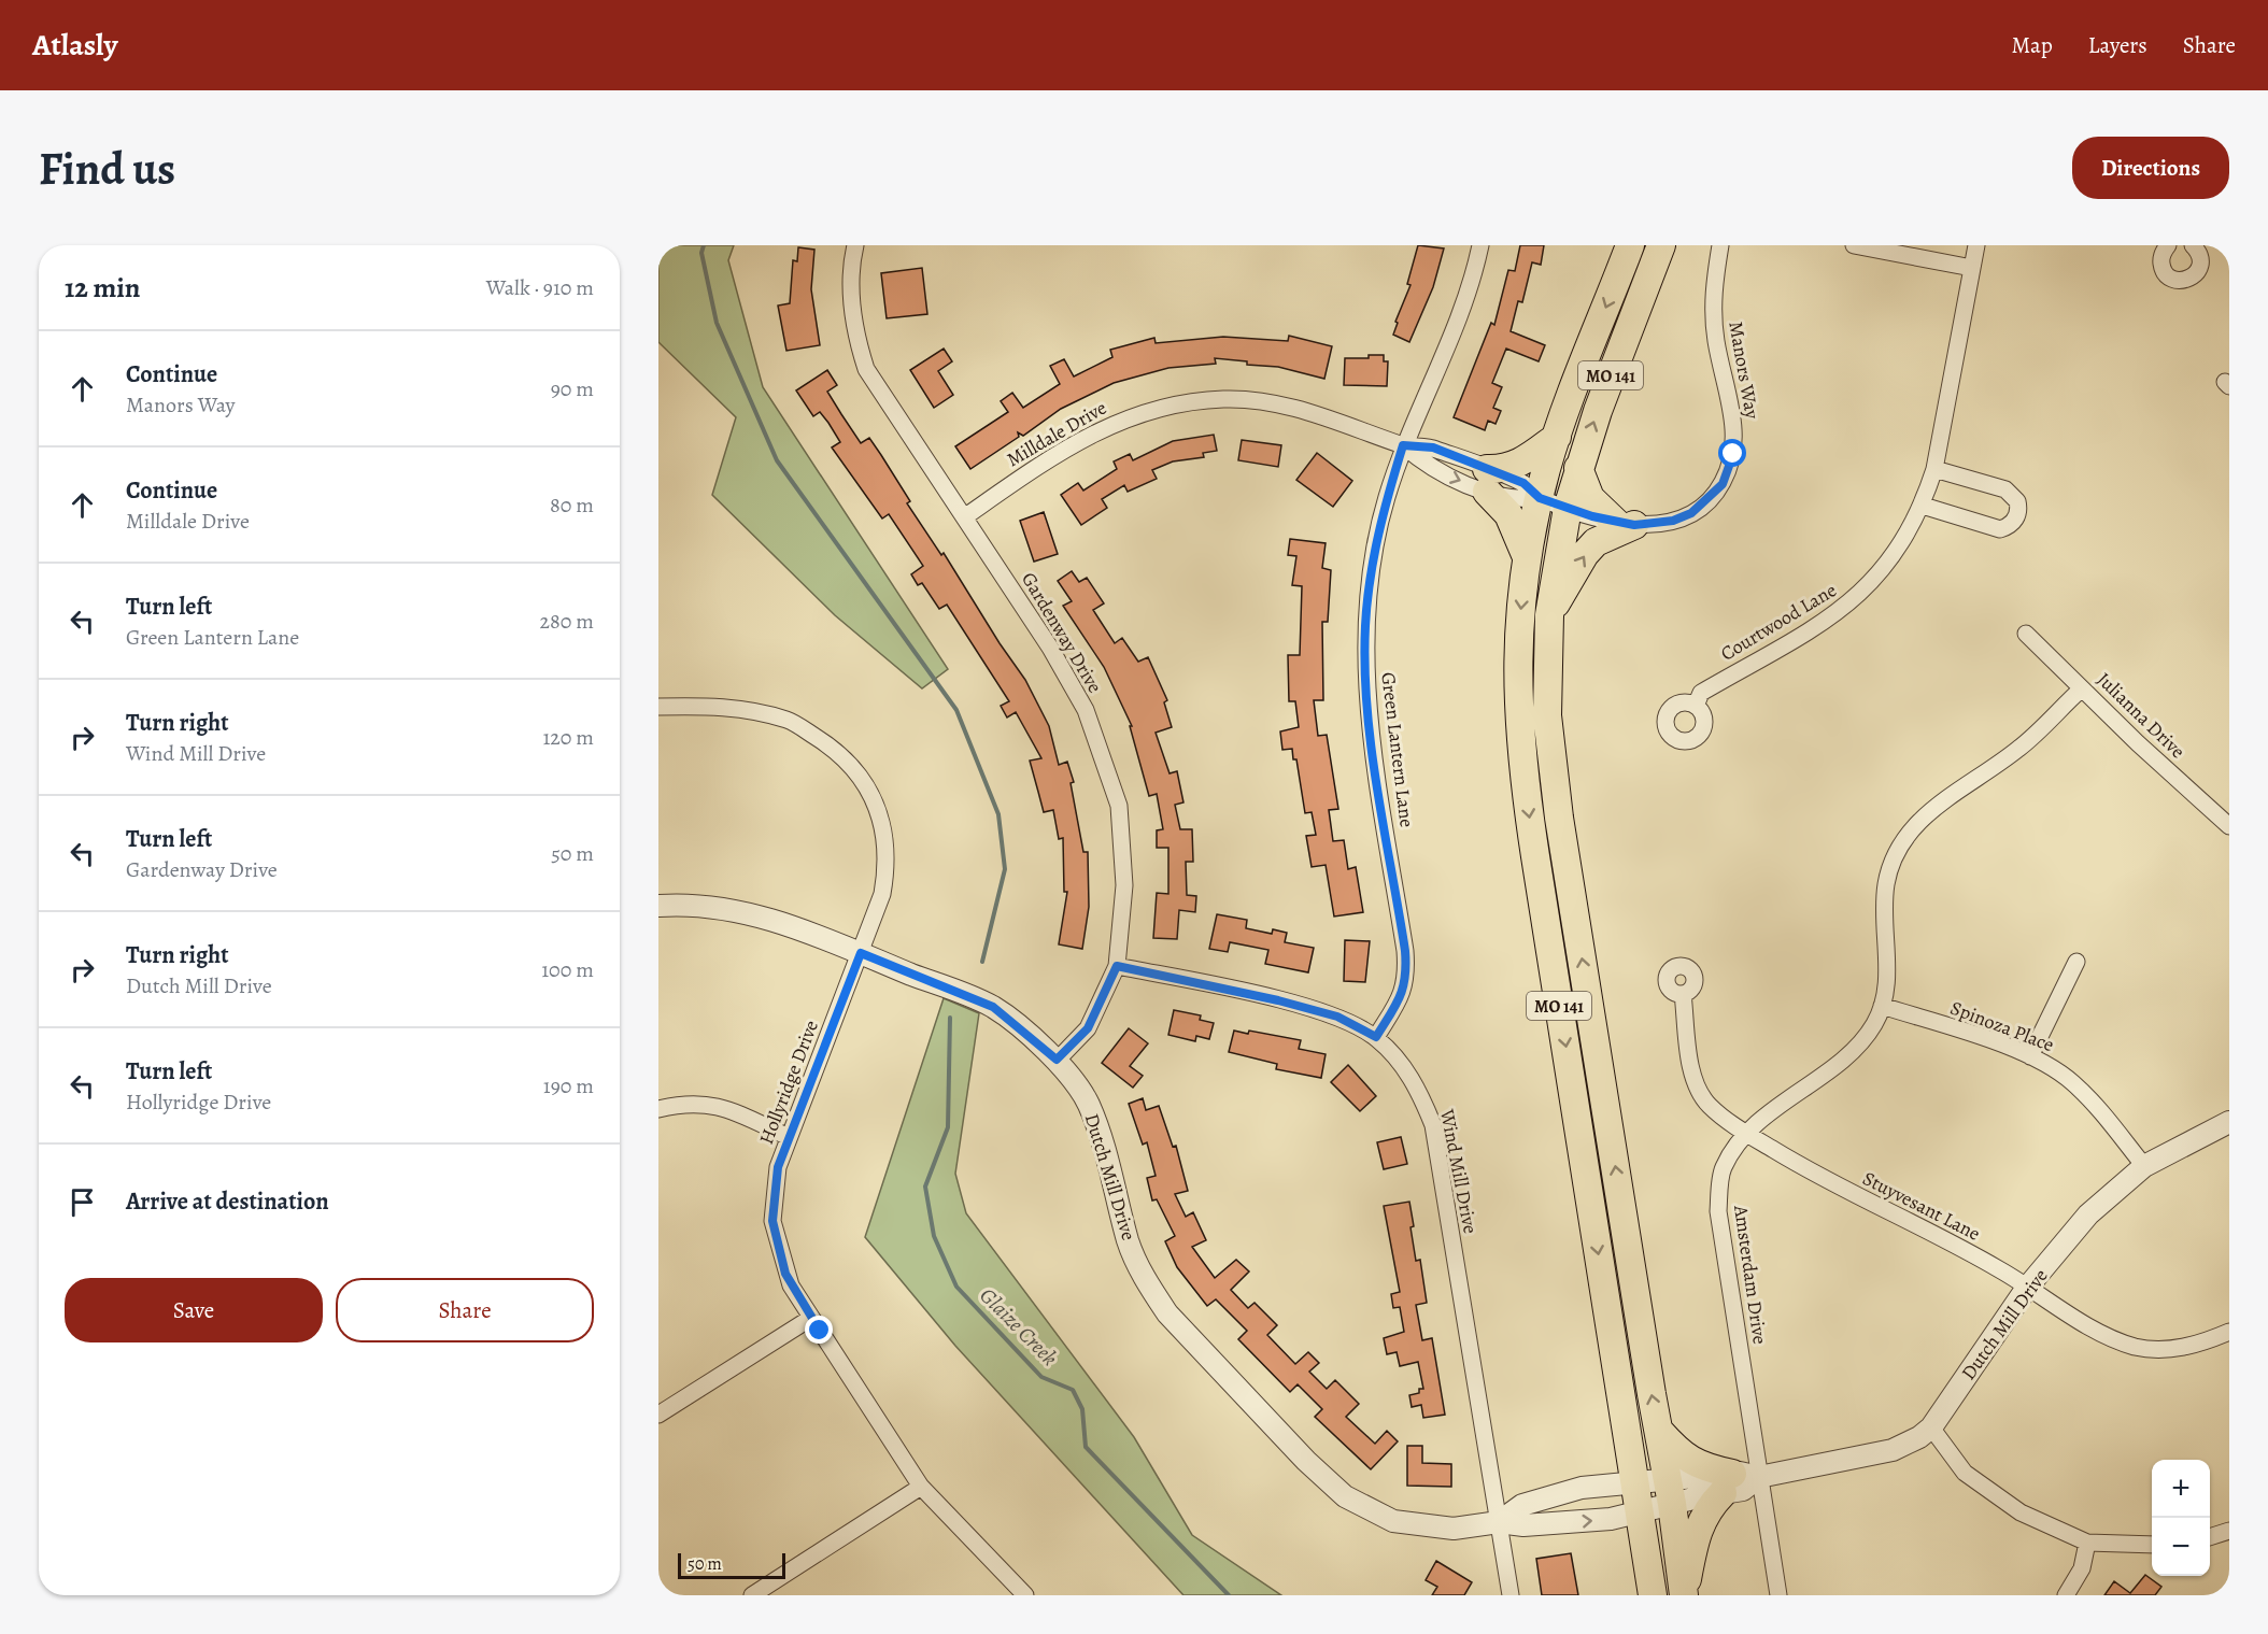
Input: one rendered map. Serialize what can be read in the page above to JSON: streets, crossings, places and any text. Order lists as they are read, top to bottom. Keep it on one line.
{"streets":{"highway":["MO 141"],"street":["Manors Way","Milldale Drive","Courtwood Lane","Gardenway Drive","Julianna Drive","Green Lantern Lane","Spinoza Place","Hollyridge Drive","Wind Mill Drive","Dutch Mill Drive","Stuyvesant Lane","Amsterdam Drive"]},"crossings":[["Manors Way","MO 141"],["Manors Way","Milldale Drive"],["MO 141","Milldale Drive"],["MO 141","Dutch Mill Drive"],["Milldale Drive","Gardenway Drive"],["Milldale Drive","Green Lantern Lane"],["Gardenway Drive","Wind Mill Drive"],["Gardenway Drive","Dutch Mill Drive"],["Julianna Drive","Amsterdam Drive"],["Green Lantern Lane","Wind Mill Drive"],["Spinoza Place","Dutch Mill Drive"],["Spinoza Place","Amsterdam Drive"],["Hollyridge Drive","Dutch Mill Drive"],["Wind Mill Drive","Dutch Mill Drive"],["Dutch Mill Drive","Stuyvesant Lane"],["Dutch Mill Drive","Amsterdam Drive"],["Stuyvesant Lane","Amsterdam Drive"]],"water":["Glaize Creek"],"scale_bar":"50 m","page":{"header":"Atlasly","nav":["Map","Layers","Share"],"buttons":["Directions",["Save","Share"]],"title":"Find us","heading":["12 min","Walk · 910 m"],"list":[["Continue","Manors Way","90 m"],["Continue","Milldale Drive","80 m"],["Turn left","Green Lantern Lane","280 m"],["Turn right","Wind Mill Drive","120 m"],["Turn left","Gardenway Drive","50 m"],["Turn right","Dutch Mill Drive","100 m"],["Turn left","Hollyridge Drive","190 m"],"Arrive at destination"],"map_buttons":["+","−"],"scale":"50 m"}}
